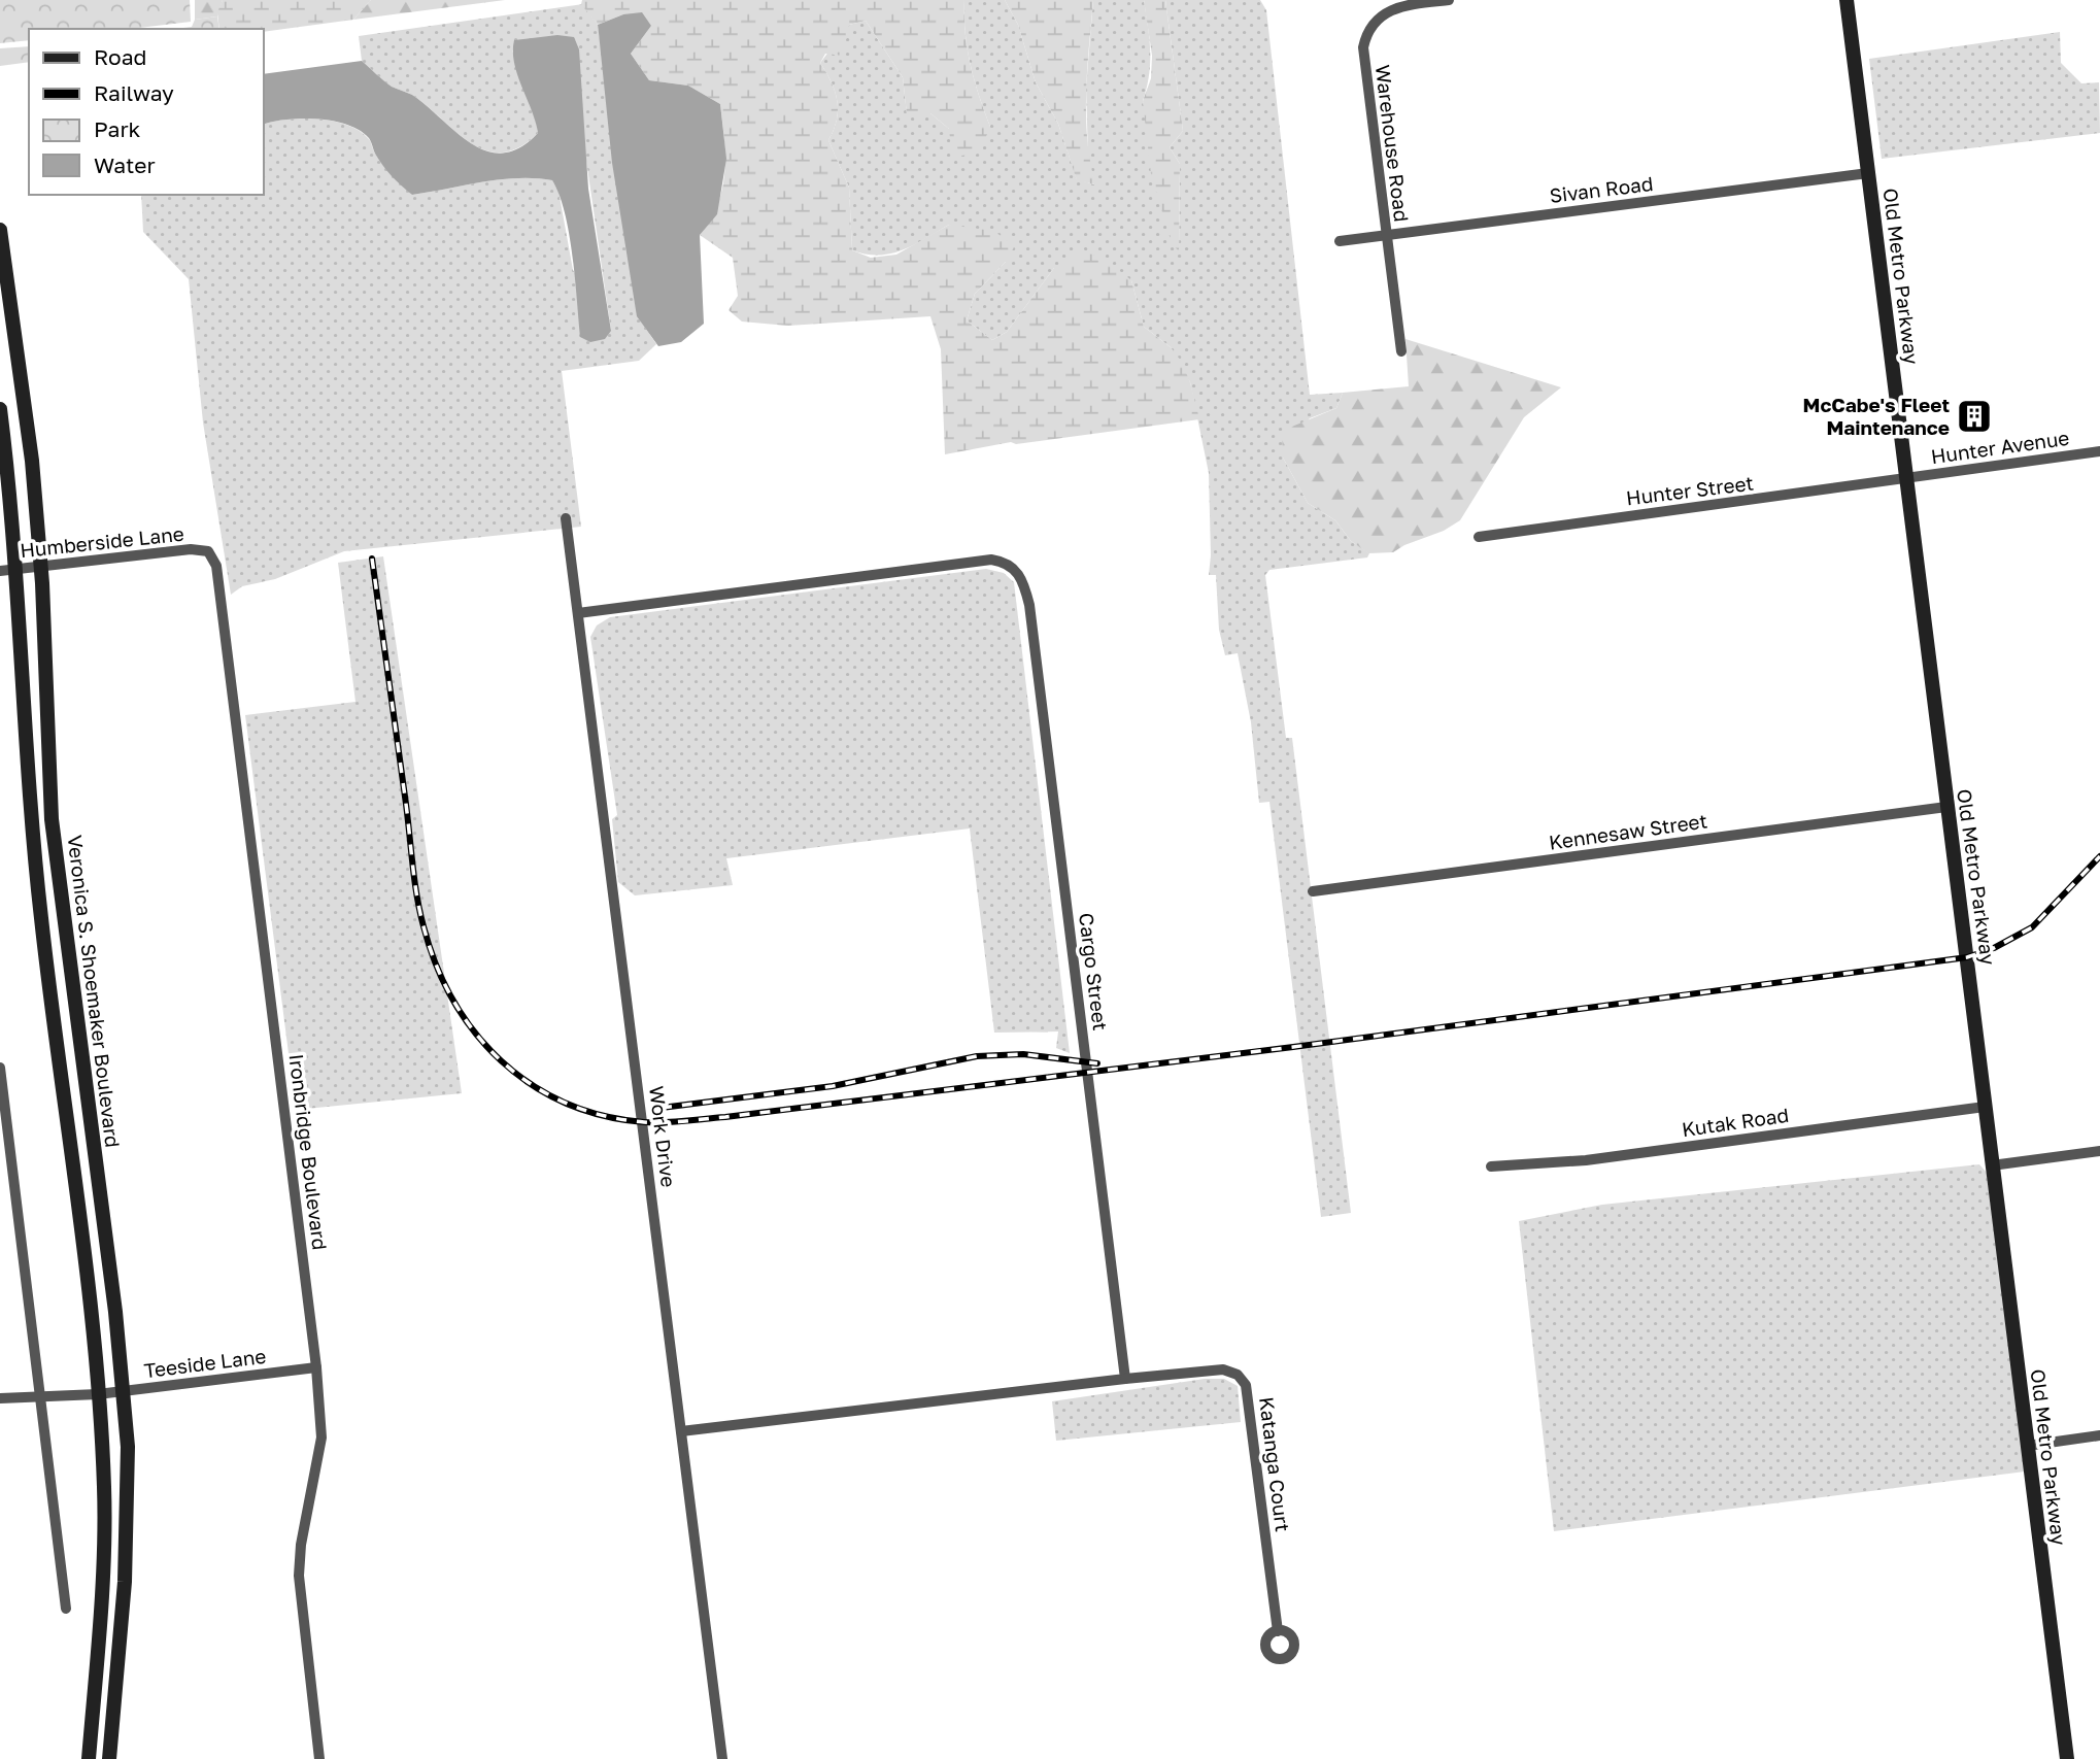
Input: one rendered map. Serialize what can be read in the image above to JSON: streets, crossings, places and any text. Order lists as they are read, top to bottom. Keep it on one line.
{"streets":{"street":["Warehouse Road","Sivan Road","Old Metro Parkway","Hunter Avenue","Hunter Street","Humberside Lane","Kennesaw Street","Cargo Street","Veronica S. Shoemaker Boulevard","Kutak Road","Work Drive","Ironbridge Boulevard","Teeside Lane","Katanga Court"]},"crossings":[["Warehouse Road","Sivan Road"],["Sivan Road","Old Metro Parkway"],["Old Metro Parkway","Hunter Avenue"],["Old Metro Parkway","Hunter Street"],["Old Metro Parkway","Kennesaw Street"],["Old Metro Parkway","Kutak Road"],["Hunter Avenue","Hunter Street"],["Humberside Lane","Veronica S. Shoemaker Boulevard"],["Humberside Lane","Ironbridge Boulevard"],["Cargo Street","Work Drive"],["Cargo Street","Katanga Court"],["Veronica S. Shoemaker Boulevard","Teeside Lane"],["Ironbridge Boulevard","Teeside Lane"]],"places":{"building":["McCabe's Fleet Maintenance"]},"legend":["Road","Railway","Park","Water"]}
